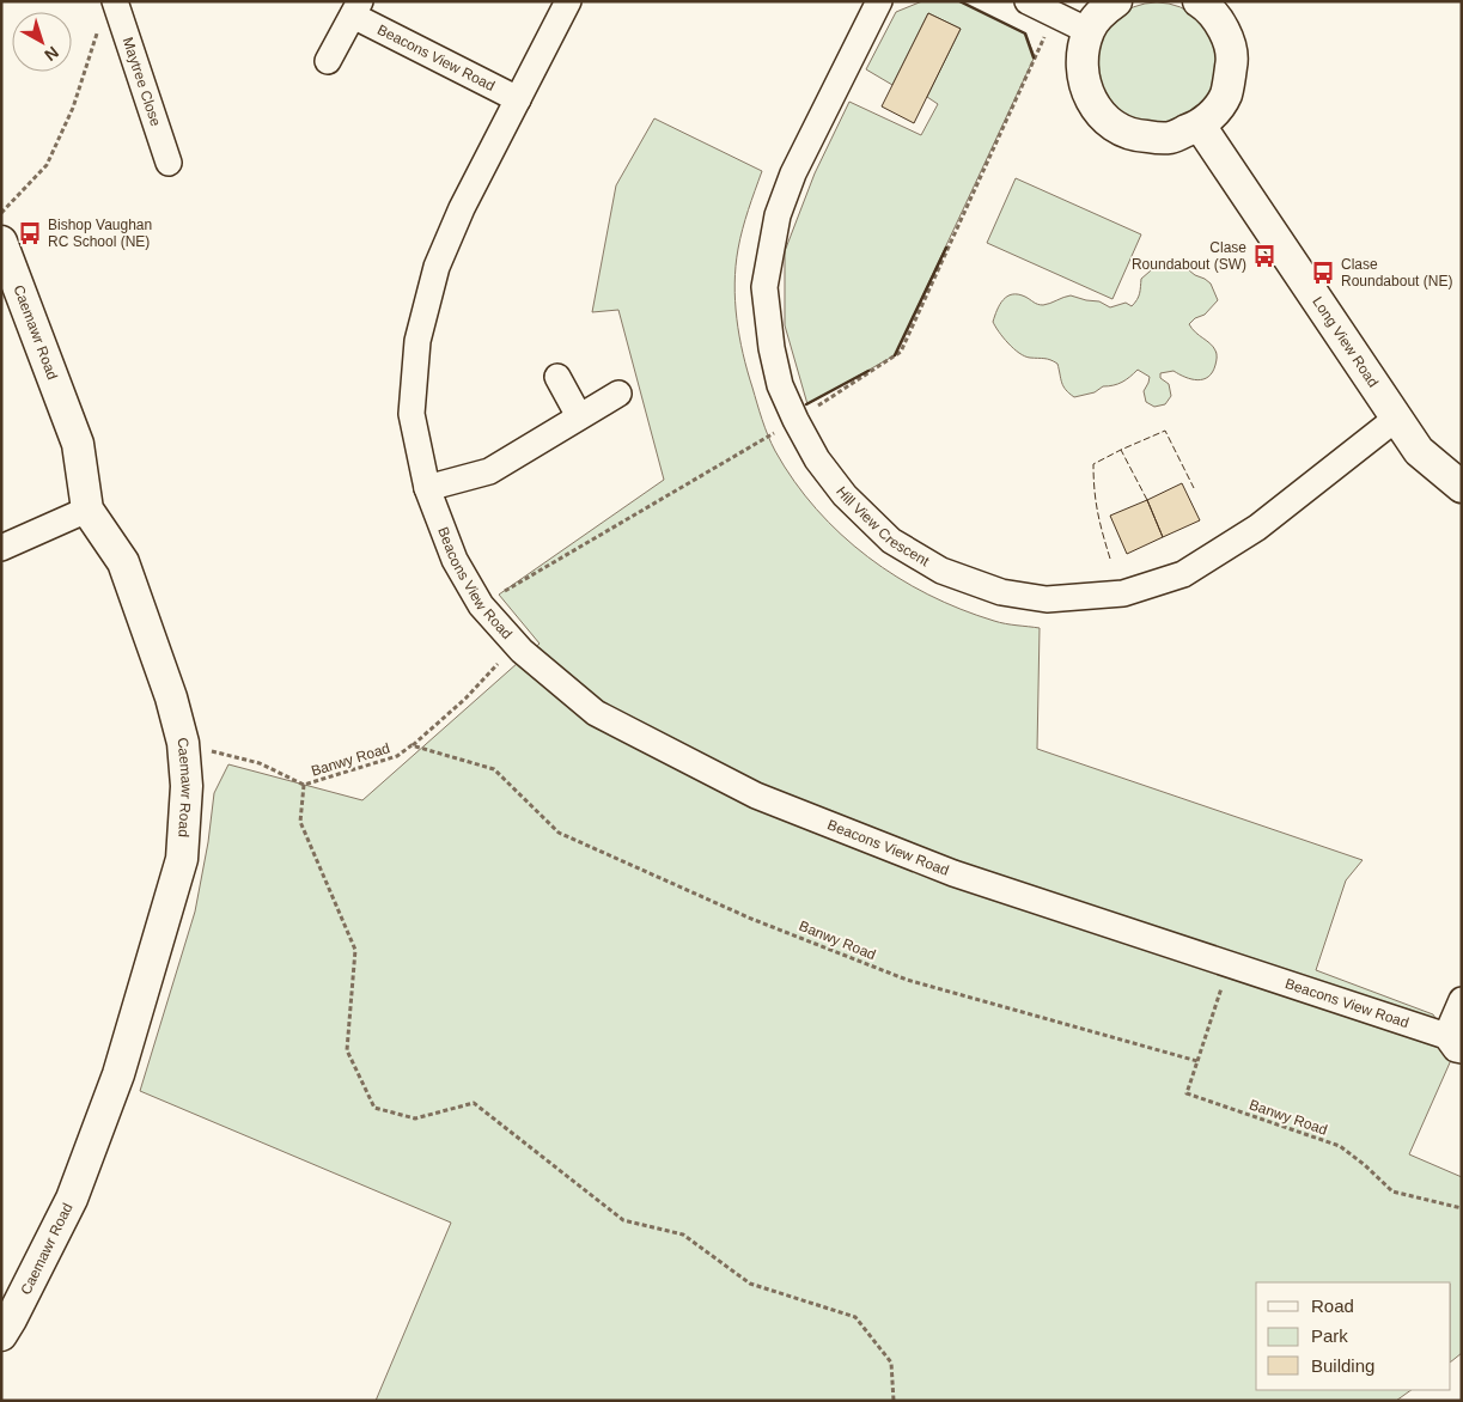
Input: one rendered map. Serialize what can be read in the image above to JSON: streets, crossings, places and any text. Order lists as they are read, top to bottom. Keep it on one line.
{"streets":{"street":["Beacons View Road","Maytree Close","Caemawr Road","Long View Road","Hill View Crescent"],"path":["Banwy Road"]},"crossings":[["Caemawr Road","Banwy Road"],["Long View Road","Hill View Crescent"]],"places":{"bus stop":["Bishop Vaughan RC School (NE)","Clase Roundabout (SW)","Clase Roundabout (NE)"]},"legend":["Road","Park","Building"],"north":"bottom right"}
